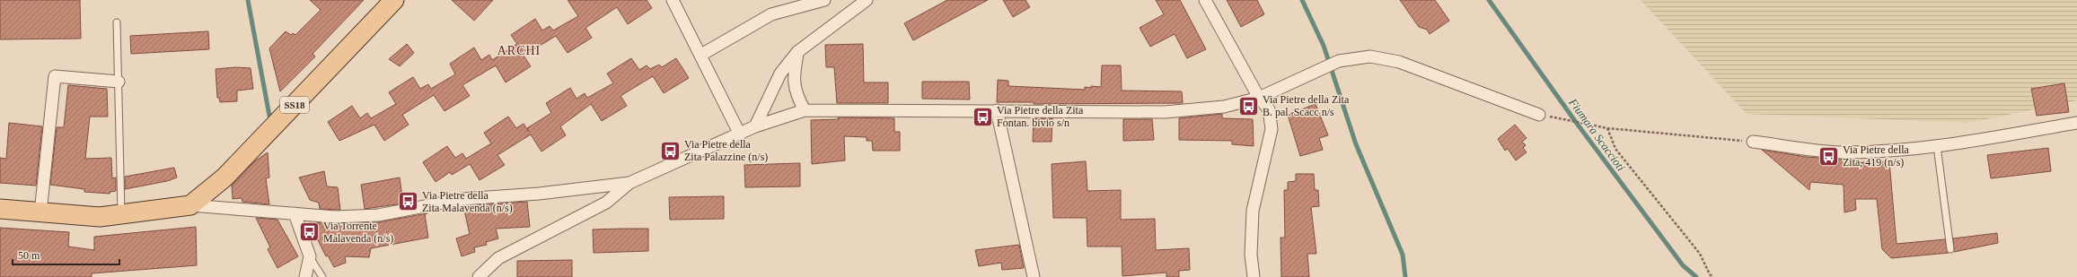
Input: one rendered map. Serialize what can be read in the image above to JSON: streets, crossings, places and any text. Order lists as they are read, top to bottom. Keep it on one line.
{"streets":{"main road":["SS18"]},"districts":["ARCHI"],"water":["Fiumara Scaccioti"],"places":{"bus stop":["Via Pietre della Zita B. pal. Scacc n/s","Via Pietre della Zita Fontan. bivio s/n","Via Pietre della Zita Palazzine (n/s)","Via Pietre della Zita, 419 (n/s)","Via Pietre della Zita Malavenda (n/s)","Via Torrente Malavenda (n/s)"]},"scale_bar":"50 m"}
